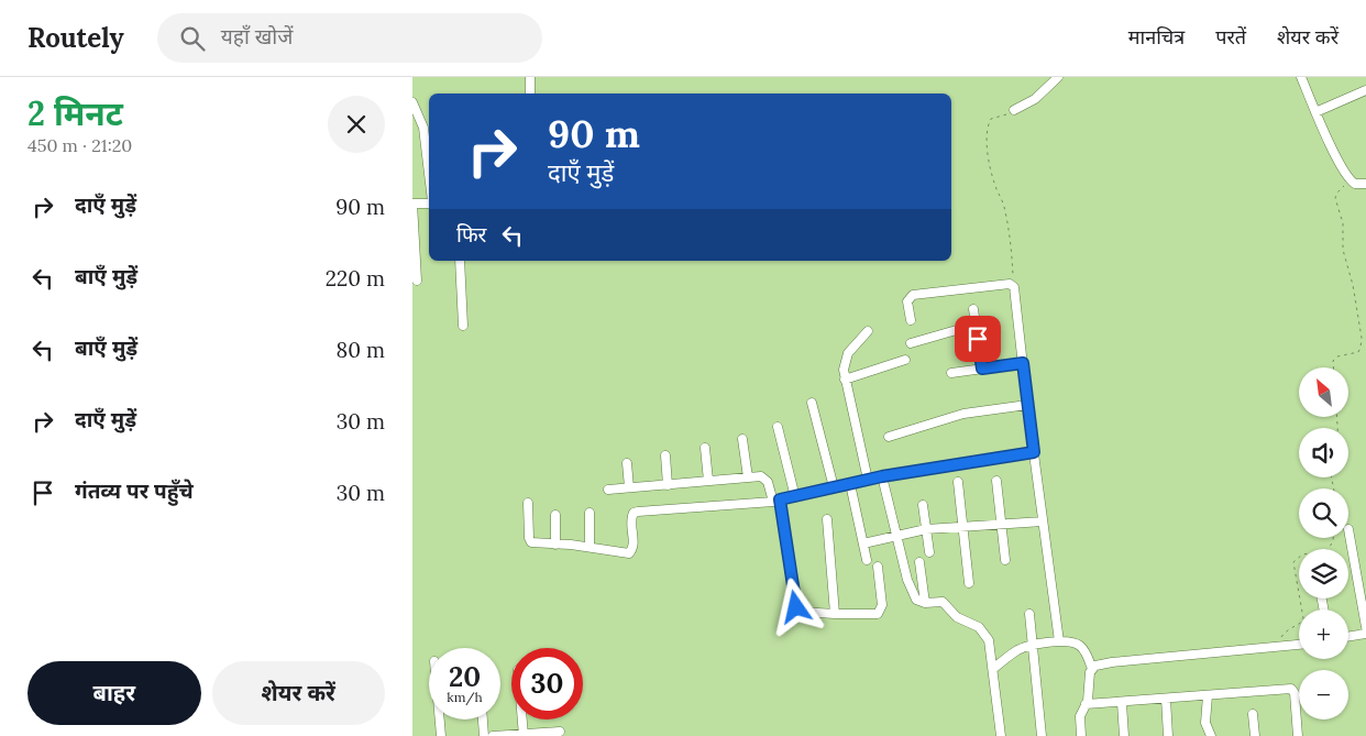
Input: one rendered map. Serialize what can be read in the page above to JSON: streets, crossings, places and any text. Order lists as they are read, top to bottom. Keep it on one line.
{"north":"top left","page":{"header":"Routely","search":"यहाँ खोजें","nav":["मानचित्र","परतें","शेयर करें"],"heading":["2 मिनट","450 m · 21:20"],"turn":["90 m","दाएँ मुड़ें"],"list":[{"name":"दाएँ मुड़ें","value":"90 m"},{"name":"बाएँ मुड़ें","value":"220 m"},{"name":"बाएँ मुड़ें","value":"80 m"},{"name":"दाएँ मुड़ें","value":"30 m"},{"name":"गंतव्य पर पहुँचे","value":"30 m"}],"then":"फिर","map_buttons":["+","−"],"speed":"20 km/h","limit":"30","buttons":["बाहर","शेयर करें"]}}
